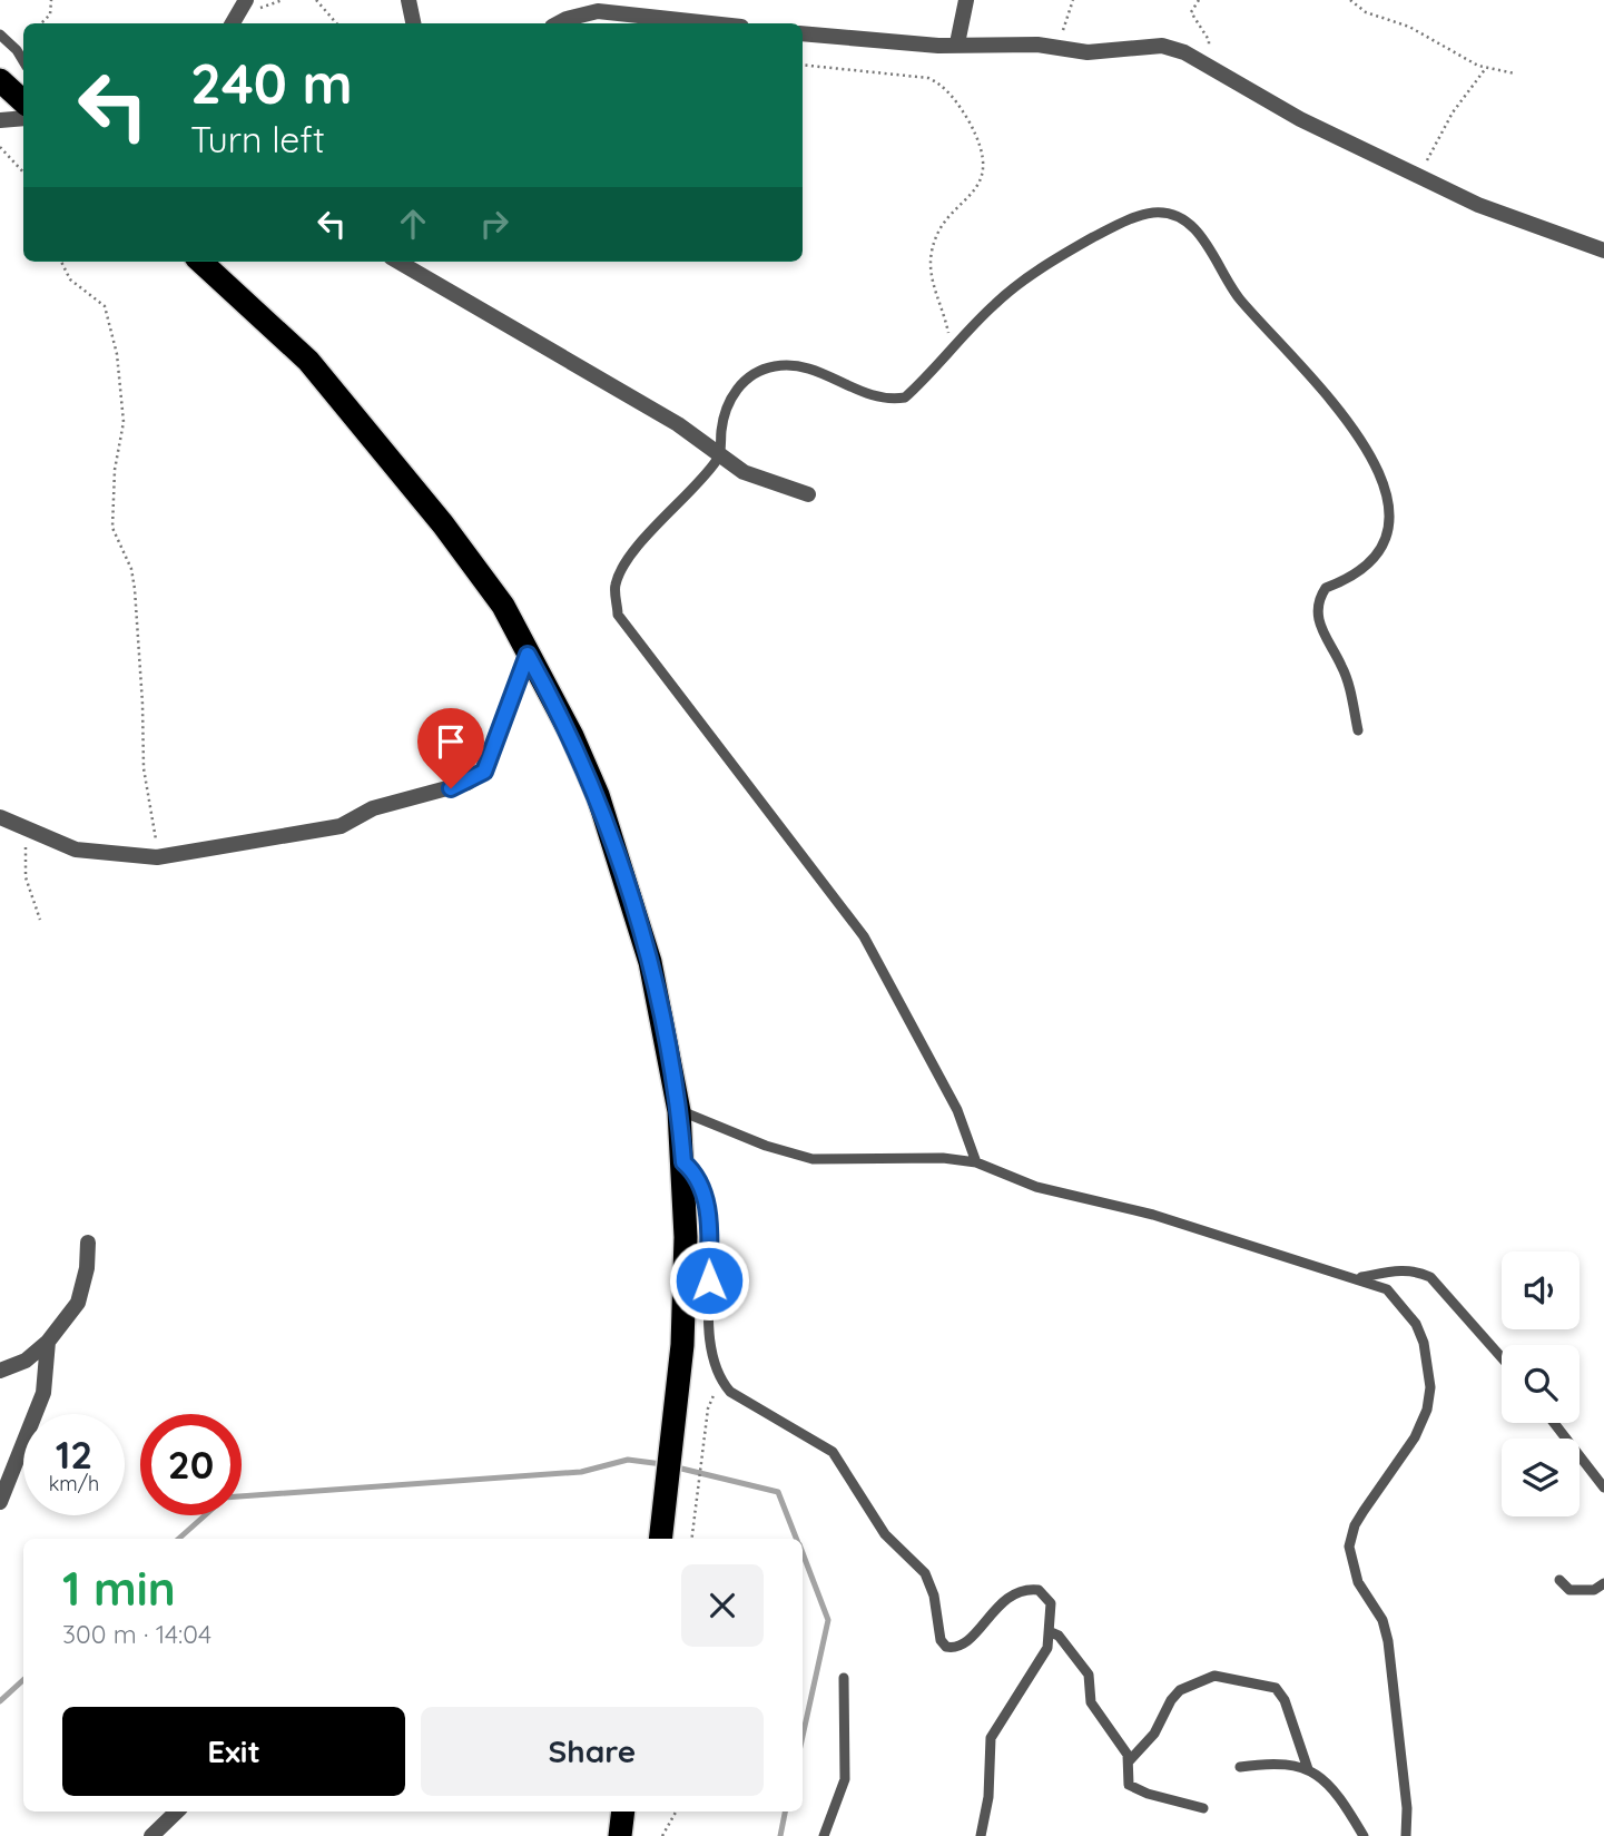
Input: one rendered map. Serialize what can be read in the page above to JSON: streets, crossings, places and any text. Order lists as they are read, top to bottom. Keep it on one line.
{"page":{"turn":["240 m","Turn left"],"speed":"12 km/h","limit":"20","heading":["1 min","300 m · 14:04"],"buttons":["Exit","Share"]}}
